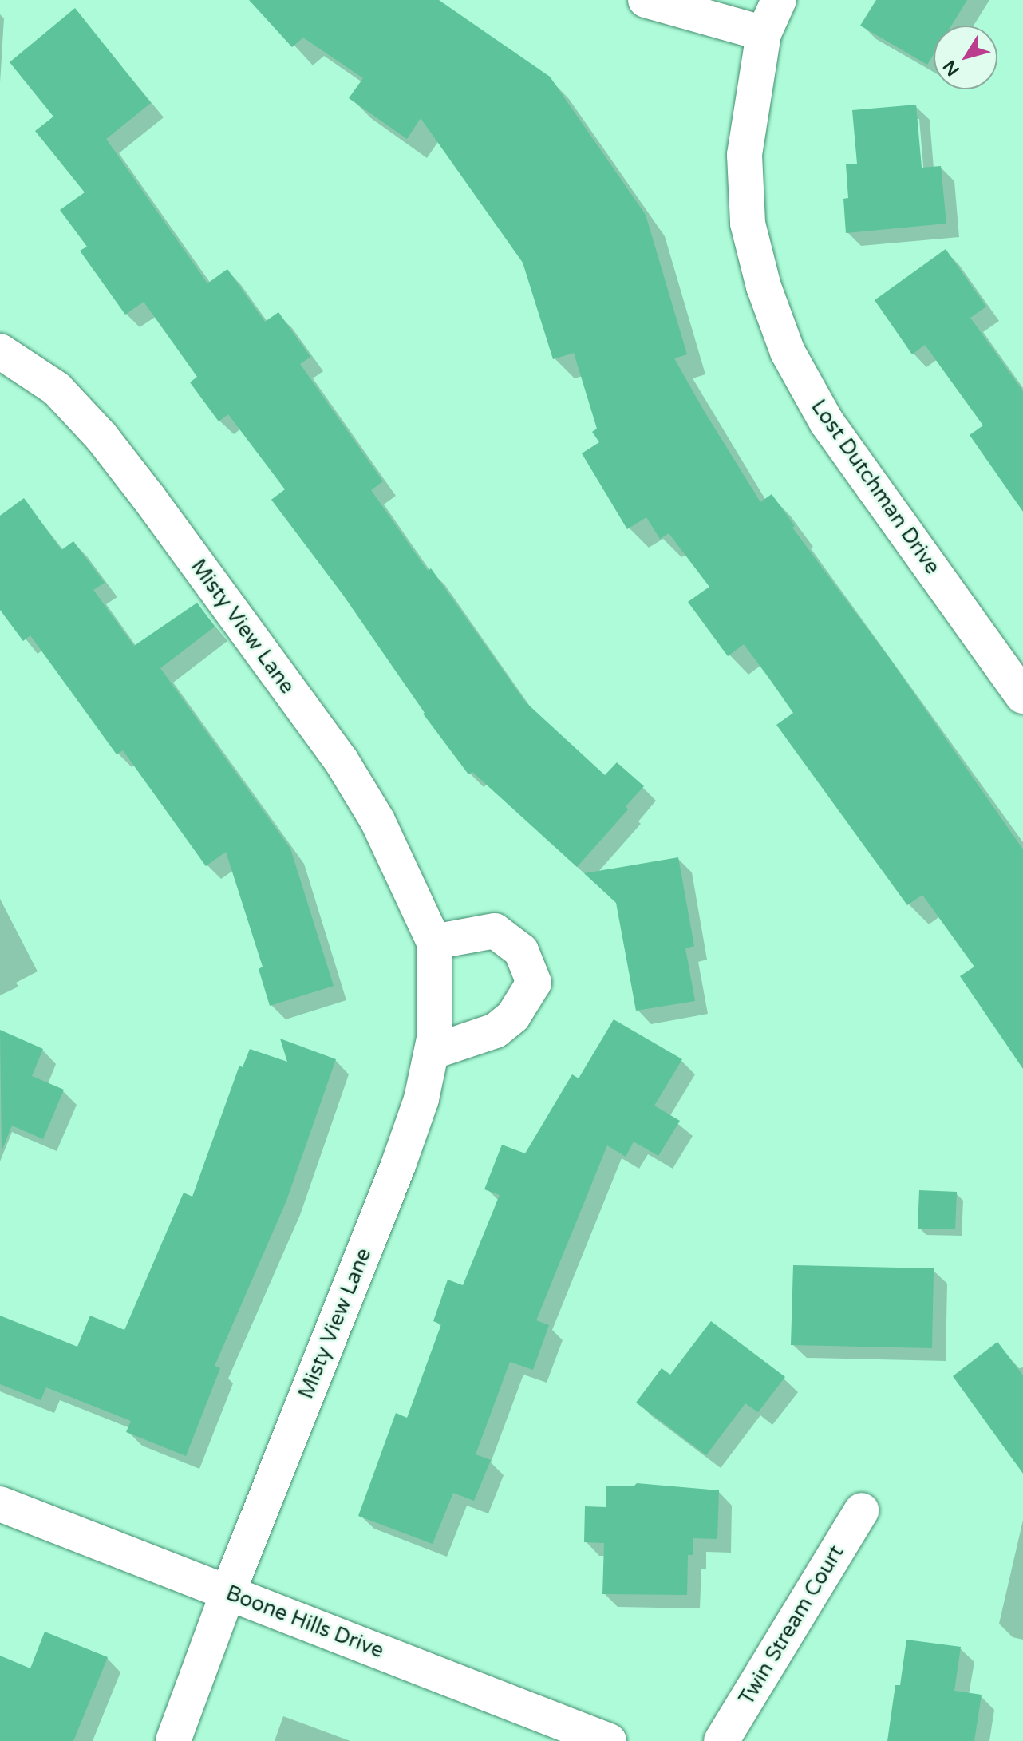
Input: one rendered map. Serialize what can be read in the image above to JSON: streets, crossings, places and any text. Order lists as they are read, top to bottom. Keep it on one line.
{"streets":{"street":["Lost Dutchman Drive","Misty View Lane","Boone Hills Drive","Twin Stream Court"]},"crossings":[["Misty View Lane","Boone Hills Drive"]],"north":"bottom left"}
